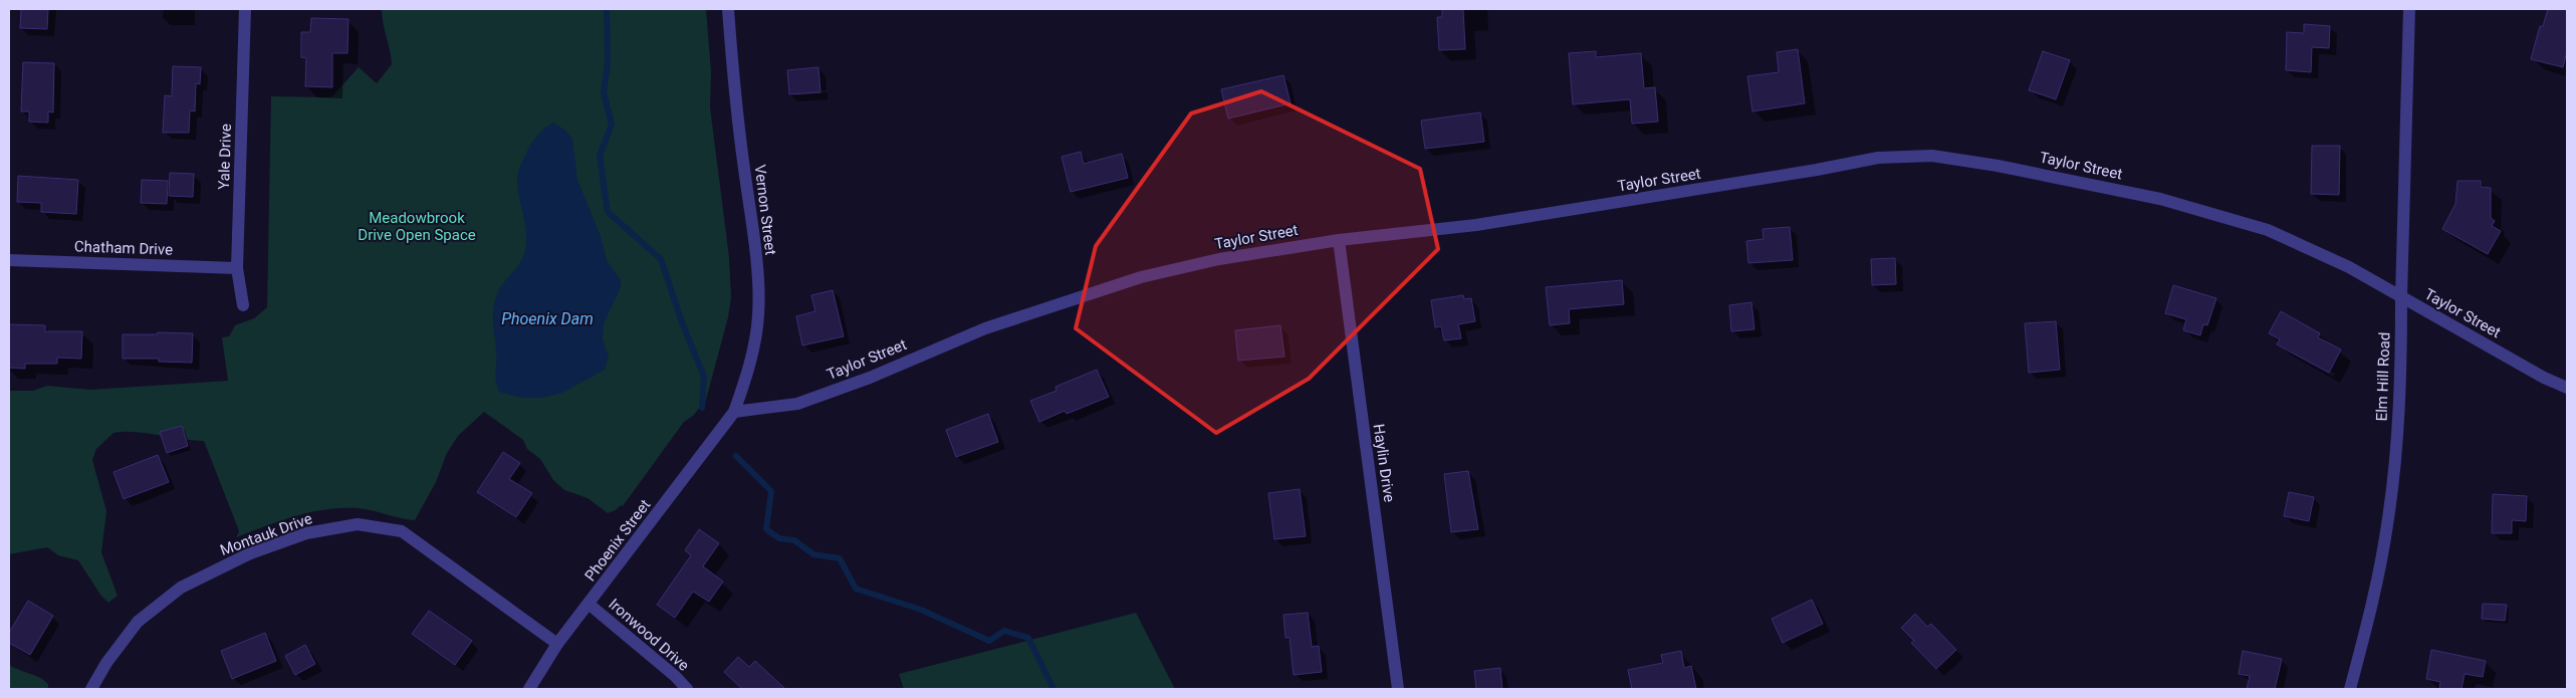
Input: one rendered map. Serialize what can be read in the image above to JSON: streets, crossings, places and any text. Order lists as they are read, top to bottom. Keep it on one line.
{"streets":{"street":["Yale Drive","Taylor Street","Vernon Street","Chatham Drive","Elm Hill Road","Haylin Drive","Montauk Drive","Phoenix Street","Ironwood Drive"]},"crossings":[["Yale Drive","Chatham Drive"],["Taylor Street","Vernon Street"],["Taylor Street","Elm Hill Road"],["Taylor Street","Haylin Drive"],["Taylor Street","Phoenix Street"],["Vernon Street","Phoenix Street"],["Montauk Drive","Phoenix Street"],["Phoenix Street","Ironwood Drive"]],"water":["Phoenix Dam"],"parks":["Meadowbrook Drive Open Space"]}
